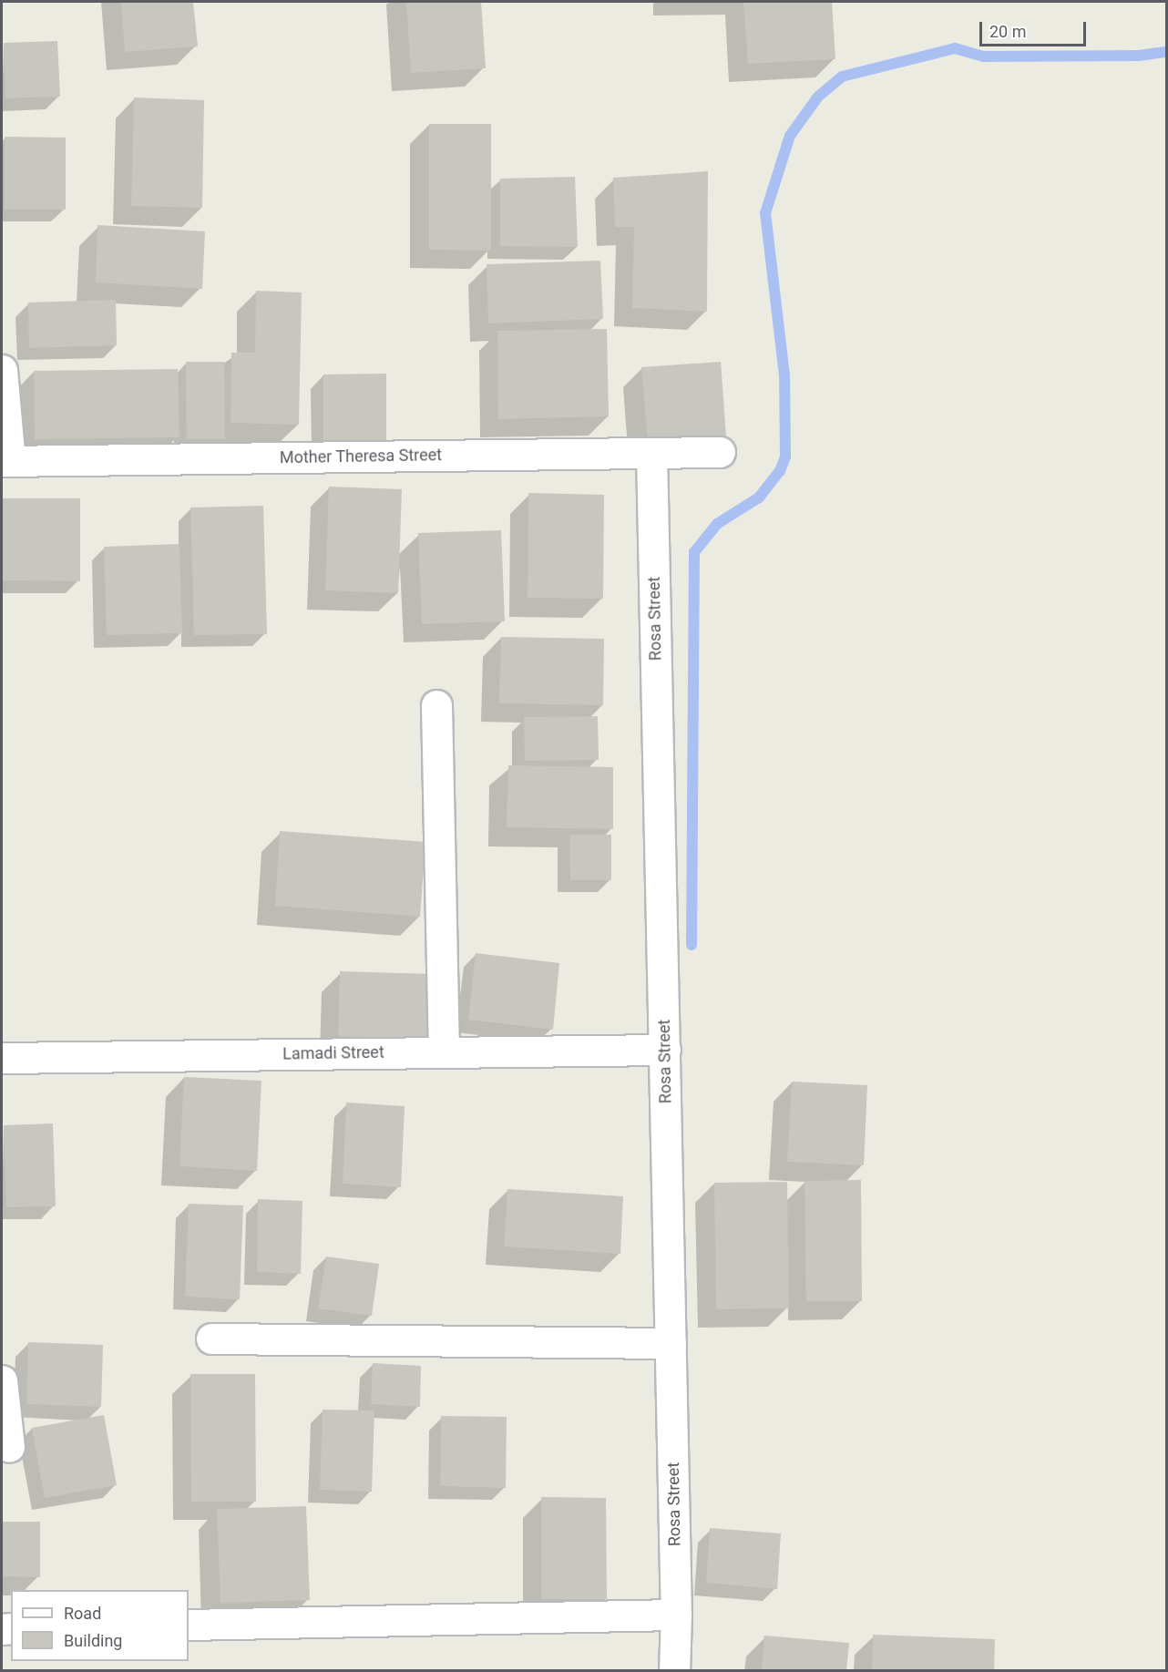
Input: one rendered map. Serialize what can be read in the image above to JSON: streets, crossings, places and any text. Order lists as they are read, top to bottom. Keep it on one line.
{"streets":{"street":["Mother Theresa Street","Rosa Street","Lamadi Street"]},"crossings":[["Mother Theresa Street","Rosa Street"],["Rosa Street","Lamadi Street"]],"legend":["Road","Building"],"scale_bar":"20 m"}
